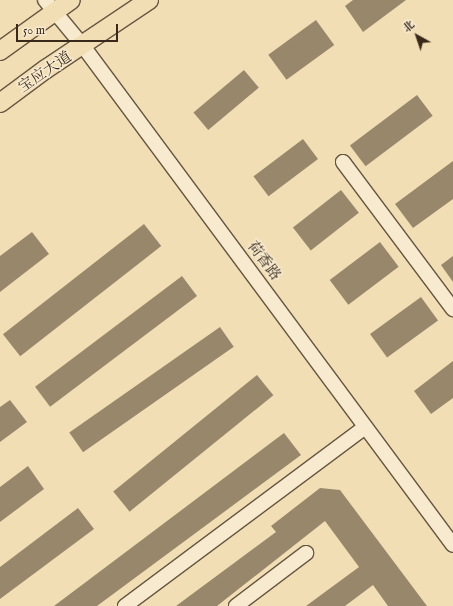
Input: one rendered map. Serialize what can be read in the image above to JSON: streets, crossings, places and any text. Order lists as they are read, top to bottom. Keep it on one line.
{"streets":{"main road":["宝应大道"],"street":["荷香路"]},"crossings":[["宝应大道","荷香路"]],"scale_bar":"50 m","north":"top left"}
